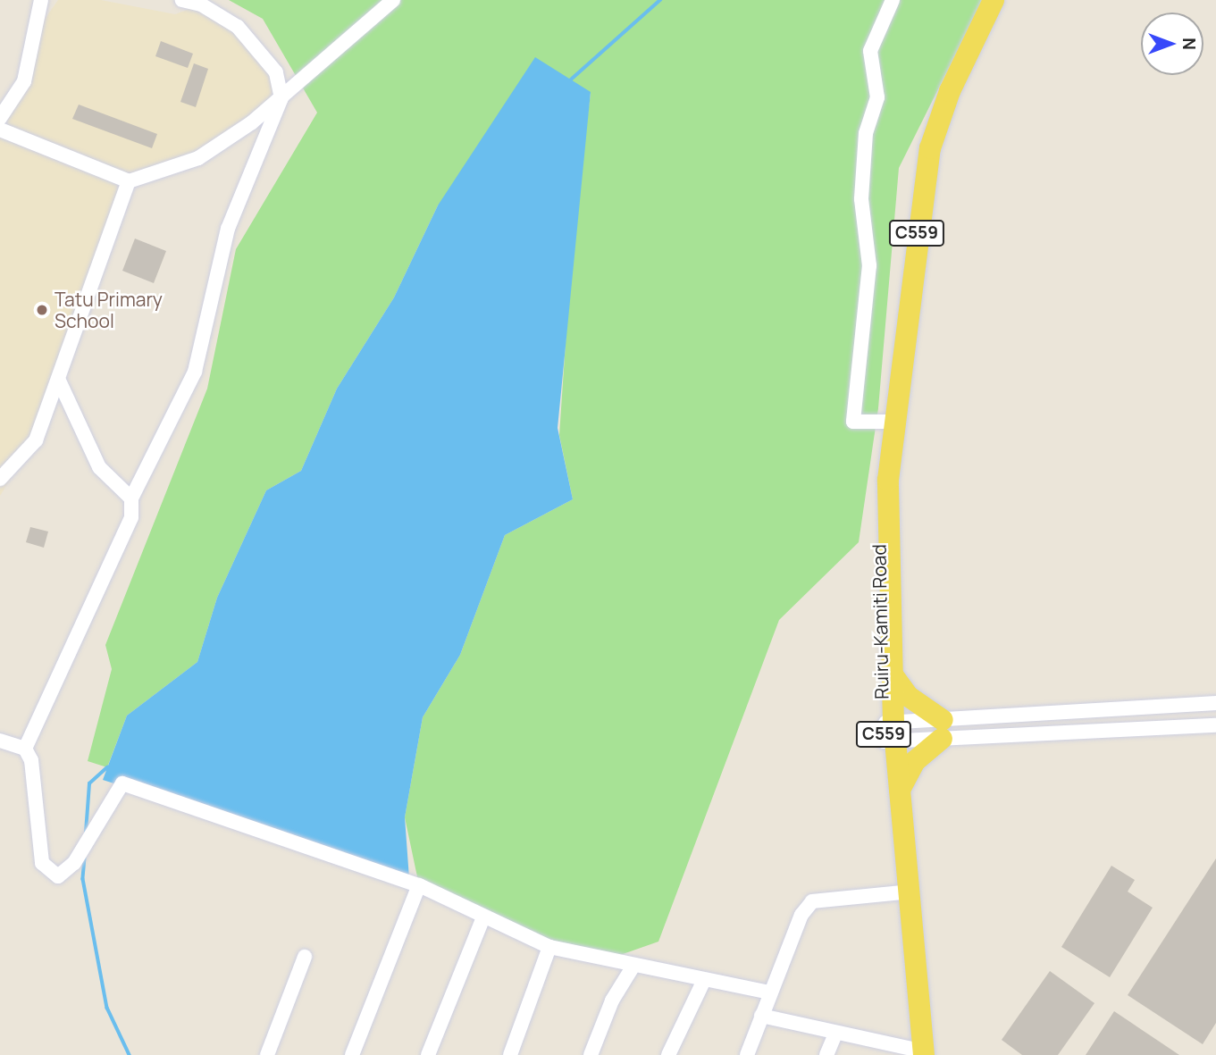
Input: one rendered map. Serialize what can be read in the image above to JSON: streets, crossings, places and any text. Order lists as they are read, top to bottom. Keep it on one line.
{"streets":{"main road":["C559","Ruiru-Kamiti Road"]},"places":["Tatu Primary School"],"north":"right"}
